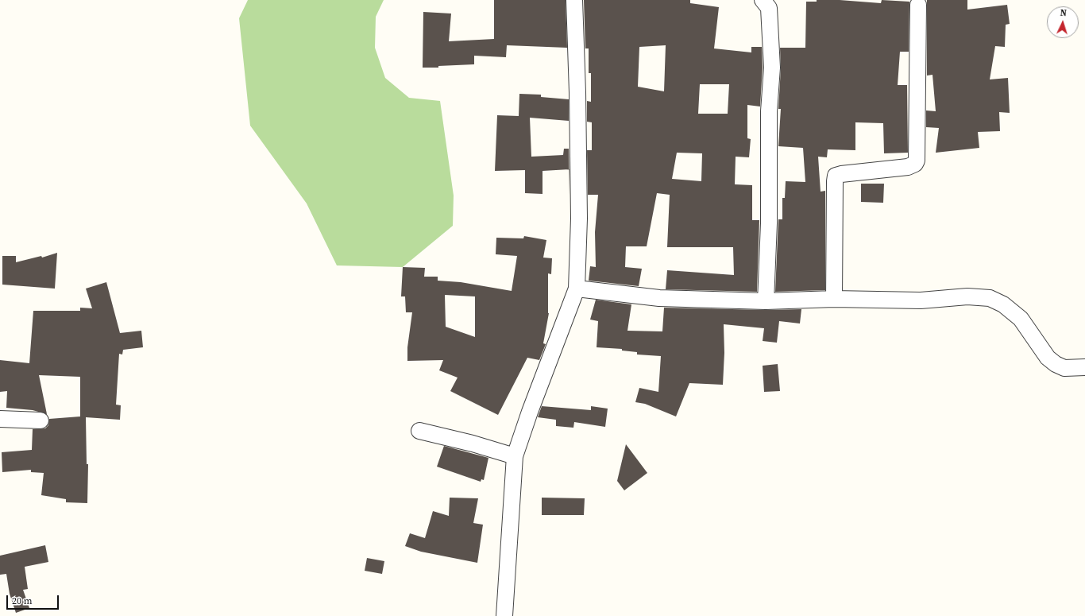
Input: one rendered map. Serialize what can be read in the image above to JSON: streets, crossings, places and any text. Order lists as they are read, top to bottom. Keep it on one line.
{"scale_bar":"20 m","north":"top"}
